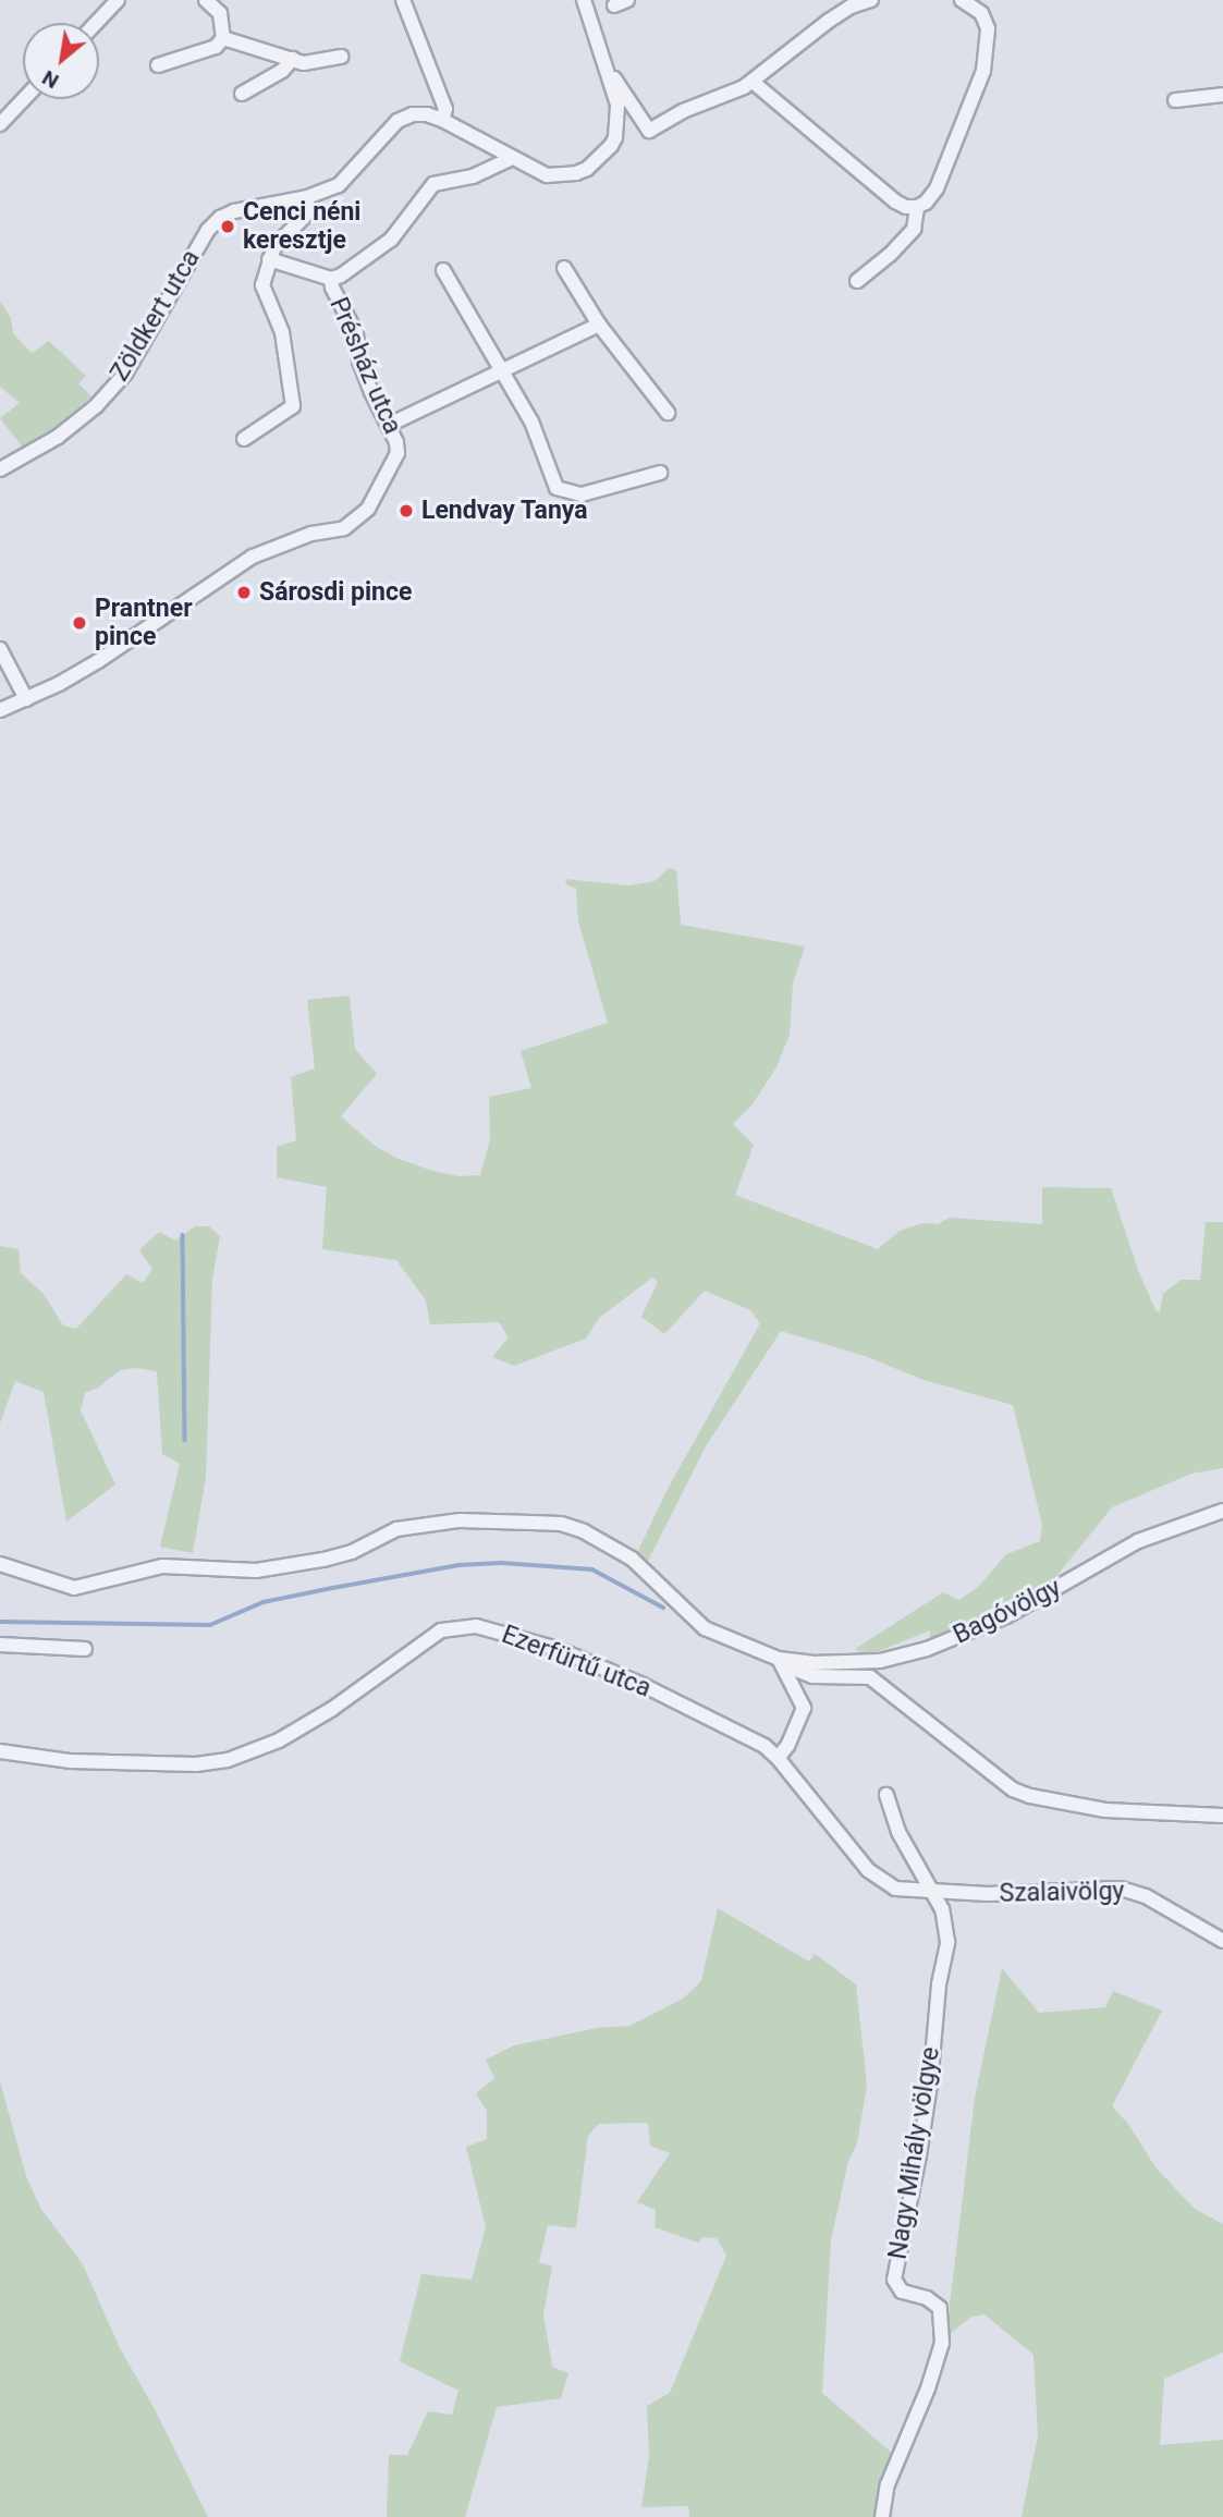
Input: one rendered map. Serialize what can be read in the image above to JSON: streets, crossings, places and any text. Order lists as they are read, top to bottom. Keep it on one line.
{"streets":{"street":["Zöldkert utca","Présház utca","Bagóvölgy","Ezerfürtű utca","Szalaivölgy","Nagy Mihály völgye"]},"crossings":[["Ezerfürtű utca","Szalaivölgy"],["Ezerfürtű utca","Nagy Mihály völgye"],["Szalaivölgy","Nagy Mihály völgye"]],"places":["Cenci néni keresztje","Lendvay Tanya","Sárosdi pince","Prantner pince"],"north":"bottom left"}
